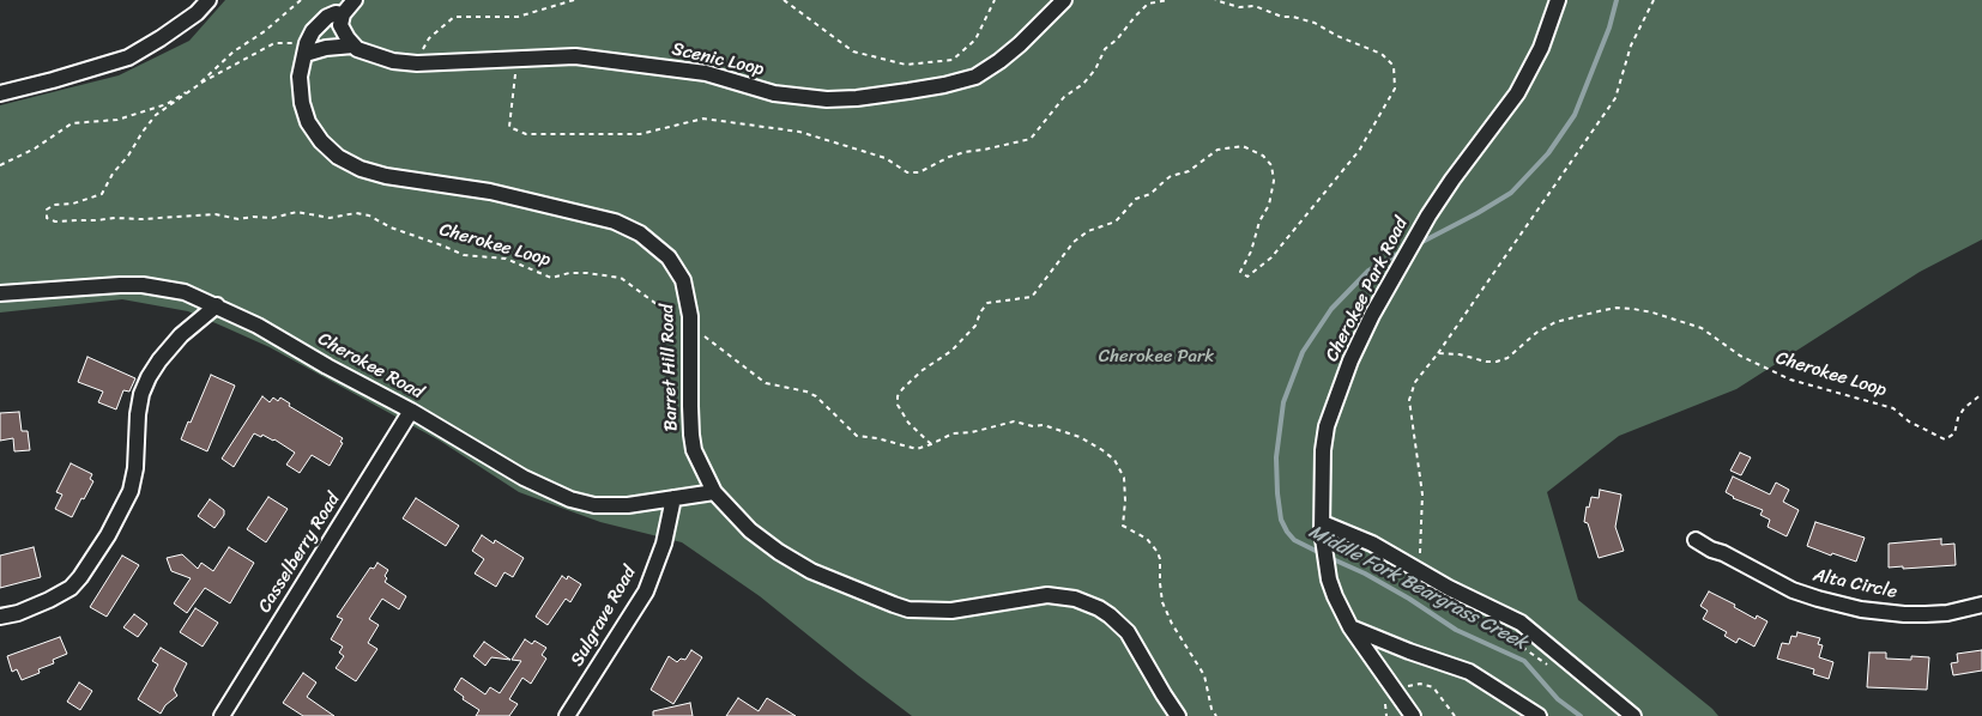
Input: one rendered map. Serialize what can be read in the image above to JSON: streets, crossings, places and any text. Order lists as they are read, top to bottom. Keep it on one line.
{"streets":{"street":["Scenic Loop","Cherokee Park Road","Cherokee Road","Barret Hill Road","Casselberry Road","Alta Circle","Sulgrave Road"],"path":["Cherokee Loop"]},"crossings":[["Cherokee Loop","Barret Hill Road"],["Cherokee Road","Barret Hill Road"],["Cherokee Road","Casselberry Road"],["Cherokee Road","Sulgrave Road"]],"water":["Middle Fork Beargrass Creek"],"parks":["Cherokee Park"]}
